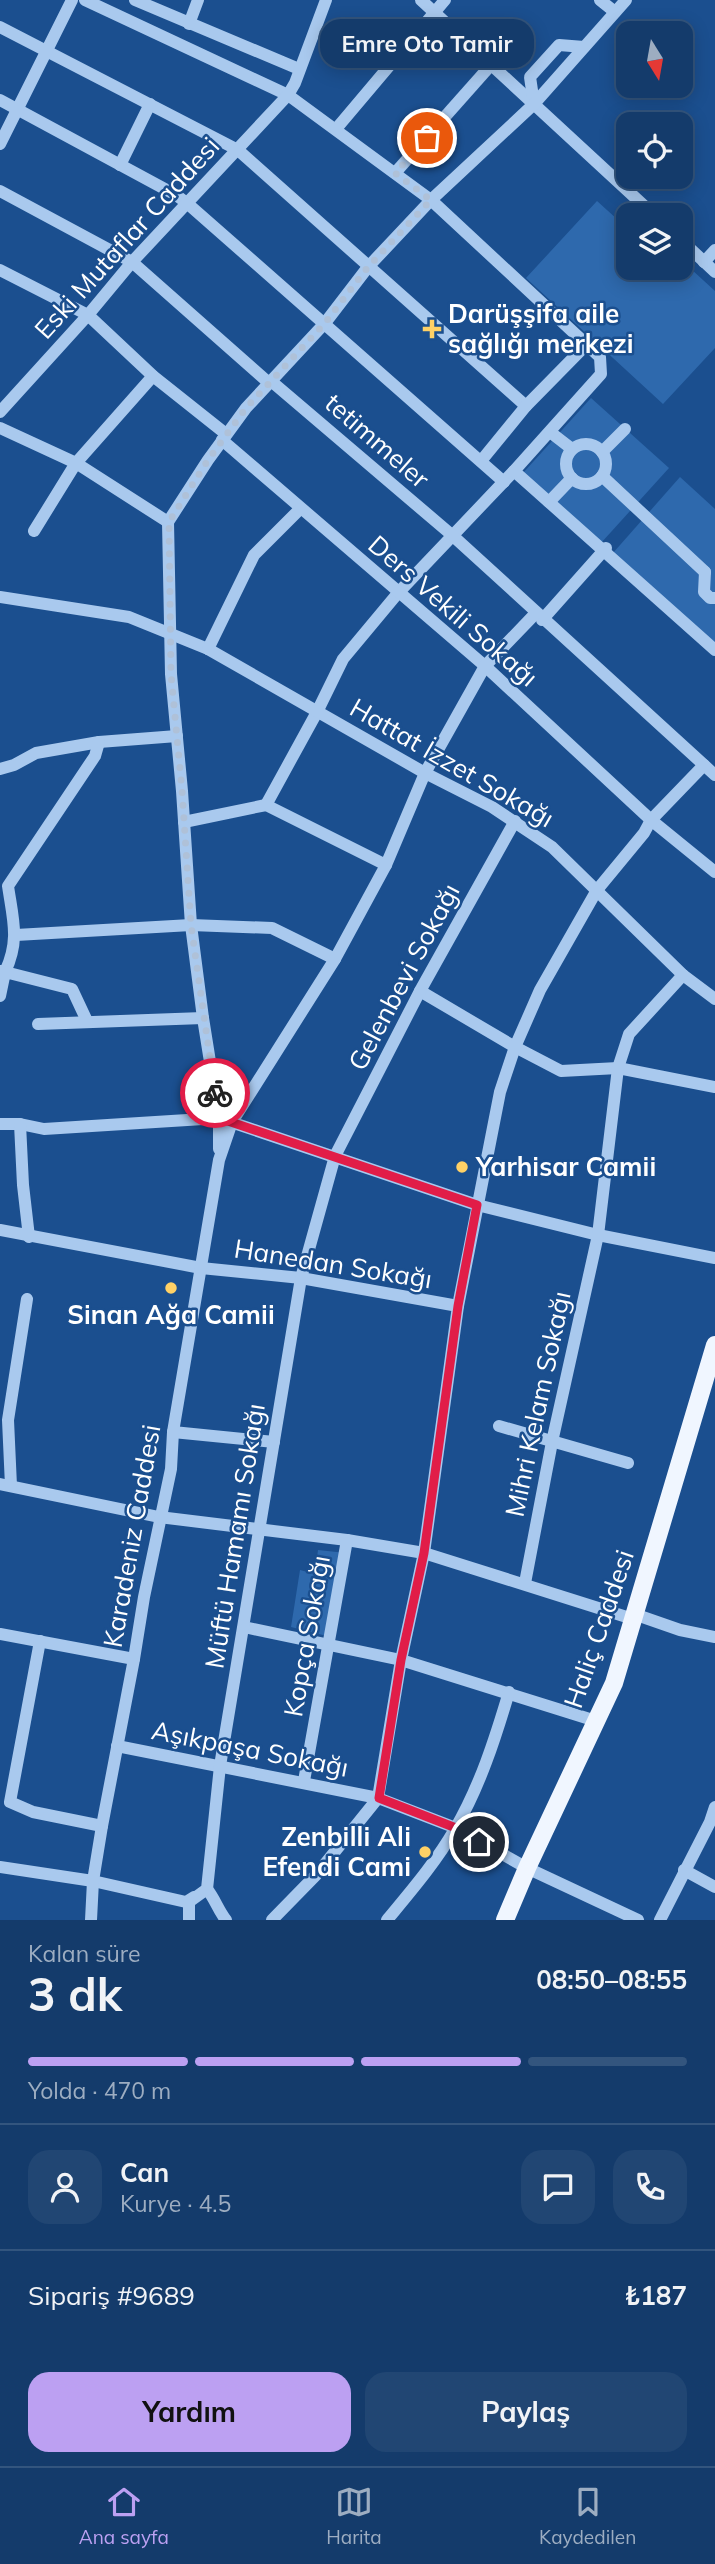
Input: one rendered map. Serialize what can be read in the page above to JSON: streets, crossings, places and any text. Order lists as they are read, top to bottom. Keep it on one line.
{"streets":{"main road":["Haliç Caddesi"],"street":["Eski Mutaflar Caddesi","tetimmeler","Ders Vekili Sokağı","Hattat İzzet Sokağı","Gelenbevi Sokağı","Hanedan Sokağı","Mihri Kelam Sokağı","Karadeniz Caddesi","Müftü Hamamı Sokağı","Kopça Sokağı","Aşıkpaşa Sokağı"]},"crossings":[["Eski Mutaflar Caddesi","tetimmeler"],["Eski Mutaflar Caddesi","Ders Vekili Sokağı"],["Hattat İzzet Sokağı","Gelenbevi Sokağı"],["Hattat İzzet Sokağı","Mihri Kelam Sokağı"],["Hattat İzzet Sokağı","Karadeniz Caddesi"],["Gelenbevi Sokağı","Müftü Hamamı Sokağı"],["Hanedan Sokağı","Karadeniz Caddesi"],["Hanedan Sokağı","Müftü Hamamı Sokağı"],["Karadeniz Caddesi","Aşıkpaşa Sokağı"],["Müftü Hamamı Sokağı","Aşıkpaşa Sokağı"],["Haliç Caddesi","Aşıkpaşa Sokağı"],["Kopça Sokağı","Aşıkpaşa Sokağı"]],"places":{"other":["Emre Oto Tamir","Yarhisar Camii","Sinan Ağa Camii","Zenbilli Ali Efendi Cami"],"health":["Darüşşifa aile sağlığı merkezi"]},"north":"bottom","page":{"bubble":"Emre Oto Tamir","heading":["3 dk","Kalan süre","08:50–08:55"],"panel":["Can","Kurye · 4.5","Sipariş #9689","₺187"],"bar":"Yolda · 470 m","buttons":["Yardım","Paylaş"],"tabs":["Ana sayfa","Harita","Kaydedilen"]}}
